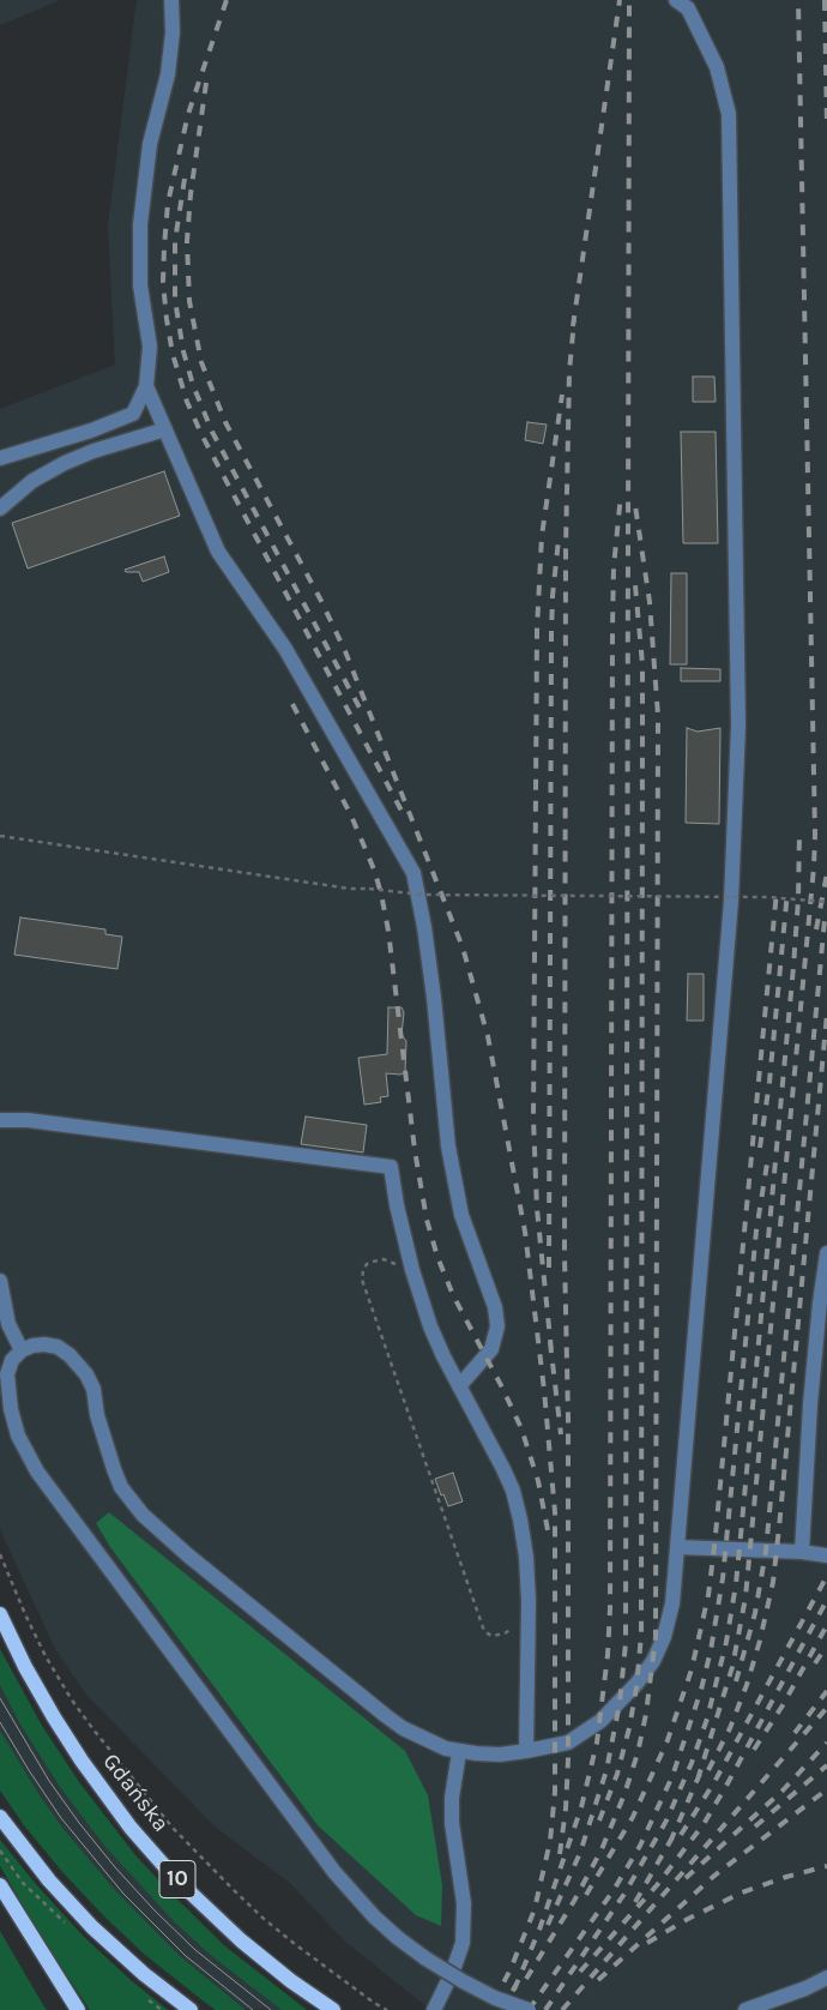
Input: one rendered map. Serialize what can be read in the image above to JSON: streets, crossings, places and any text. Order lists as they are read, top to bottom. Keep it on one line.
{"streets":{"main road":["Gdańska","10"]}}
